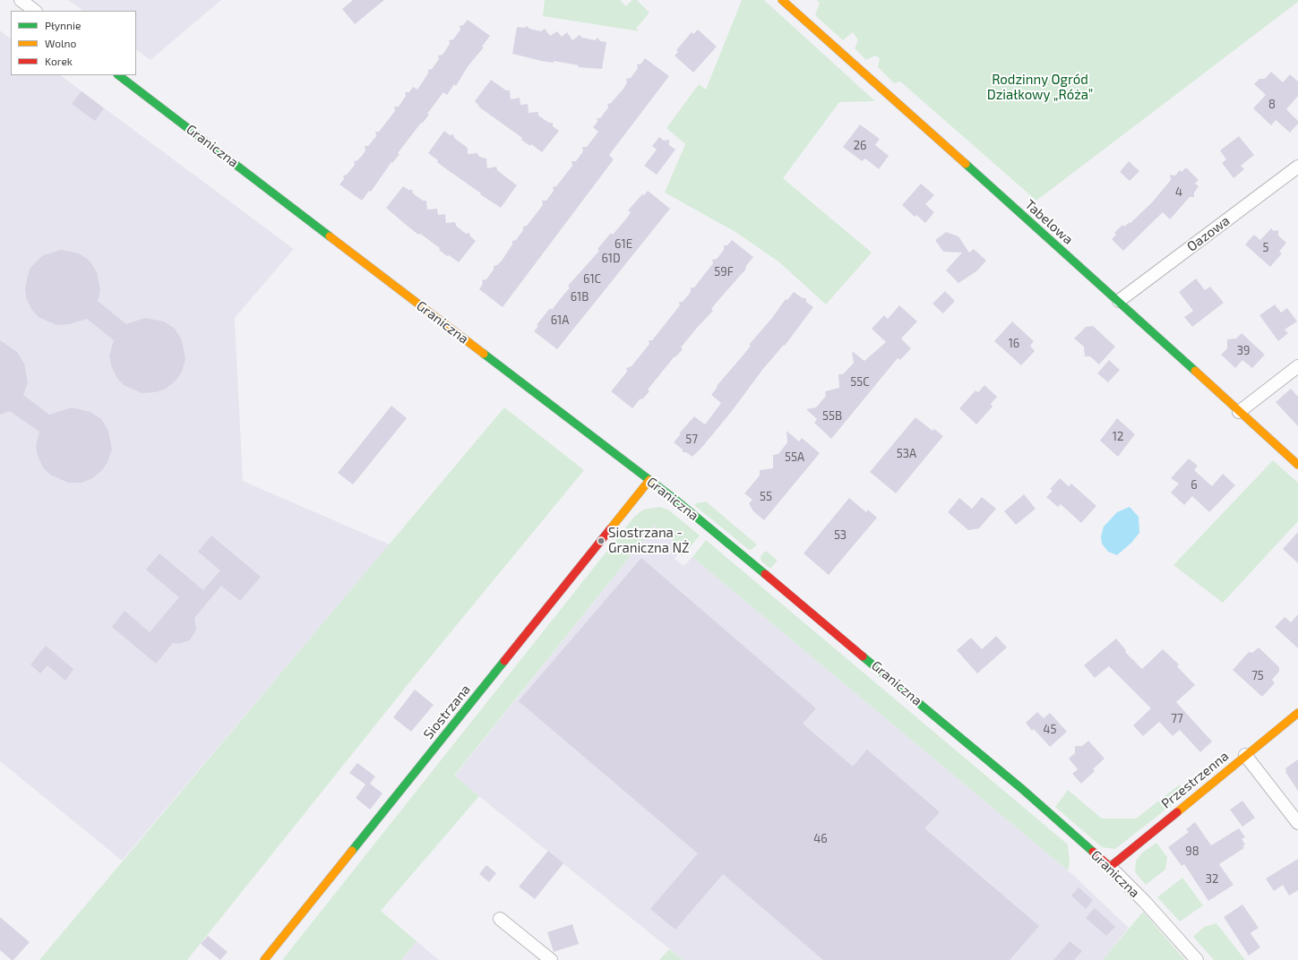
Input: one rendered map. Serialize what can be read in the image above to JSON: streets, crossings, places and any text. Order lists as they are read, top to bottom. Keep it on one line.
{"streets":{"street":["Graniczna","Tabelowa","Oazowa","Siostrzana","Przestrzenna"]},"crossings":[["Graniczna","Siostrzana"],["Graniczna","Przestrzenna"],["Tabelowa","Oazowa"]],"parks":["Rodzinny Ogród Działkowy „Róża”"],"places":["Siostrzana - Graniczna NŻ"],"house_numbers":["8","26","4","61E","5","61D","59F","61C","61B","61A","16","39","55C","55B","12","57","53A","55A","6","55","53","75","77","45","46","98","32"],"legend":["Płynnie","Wolno","Korek"]}
